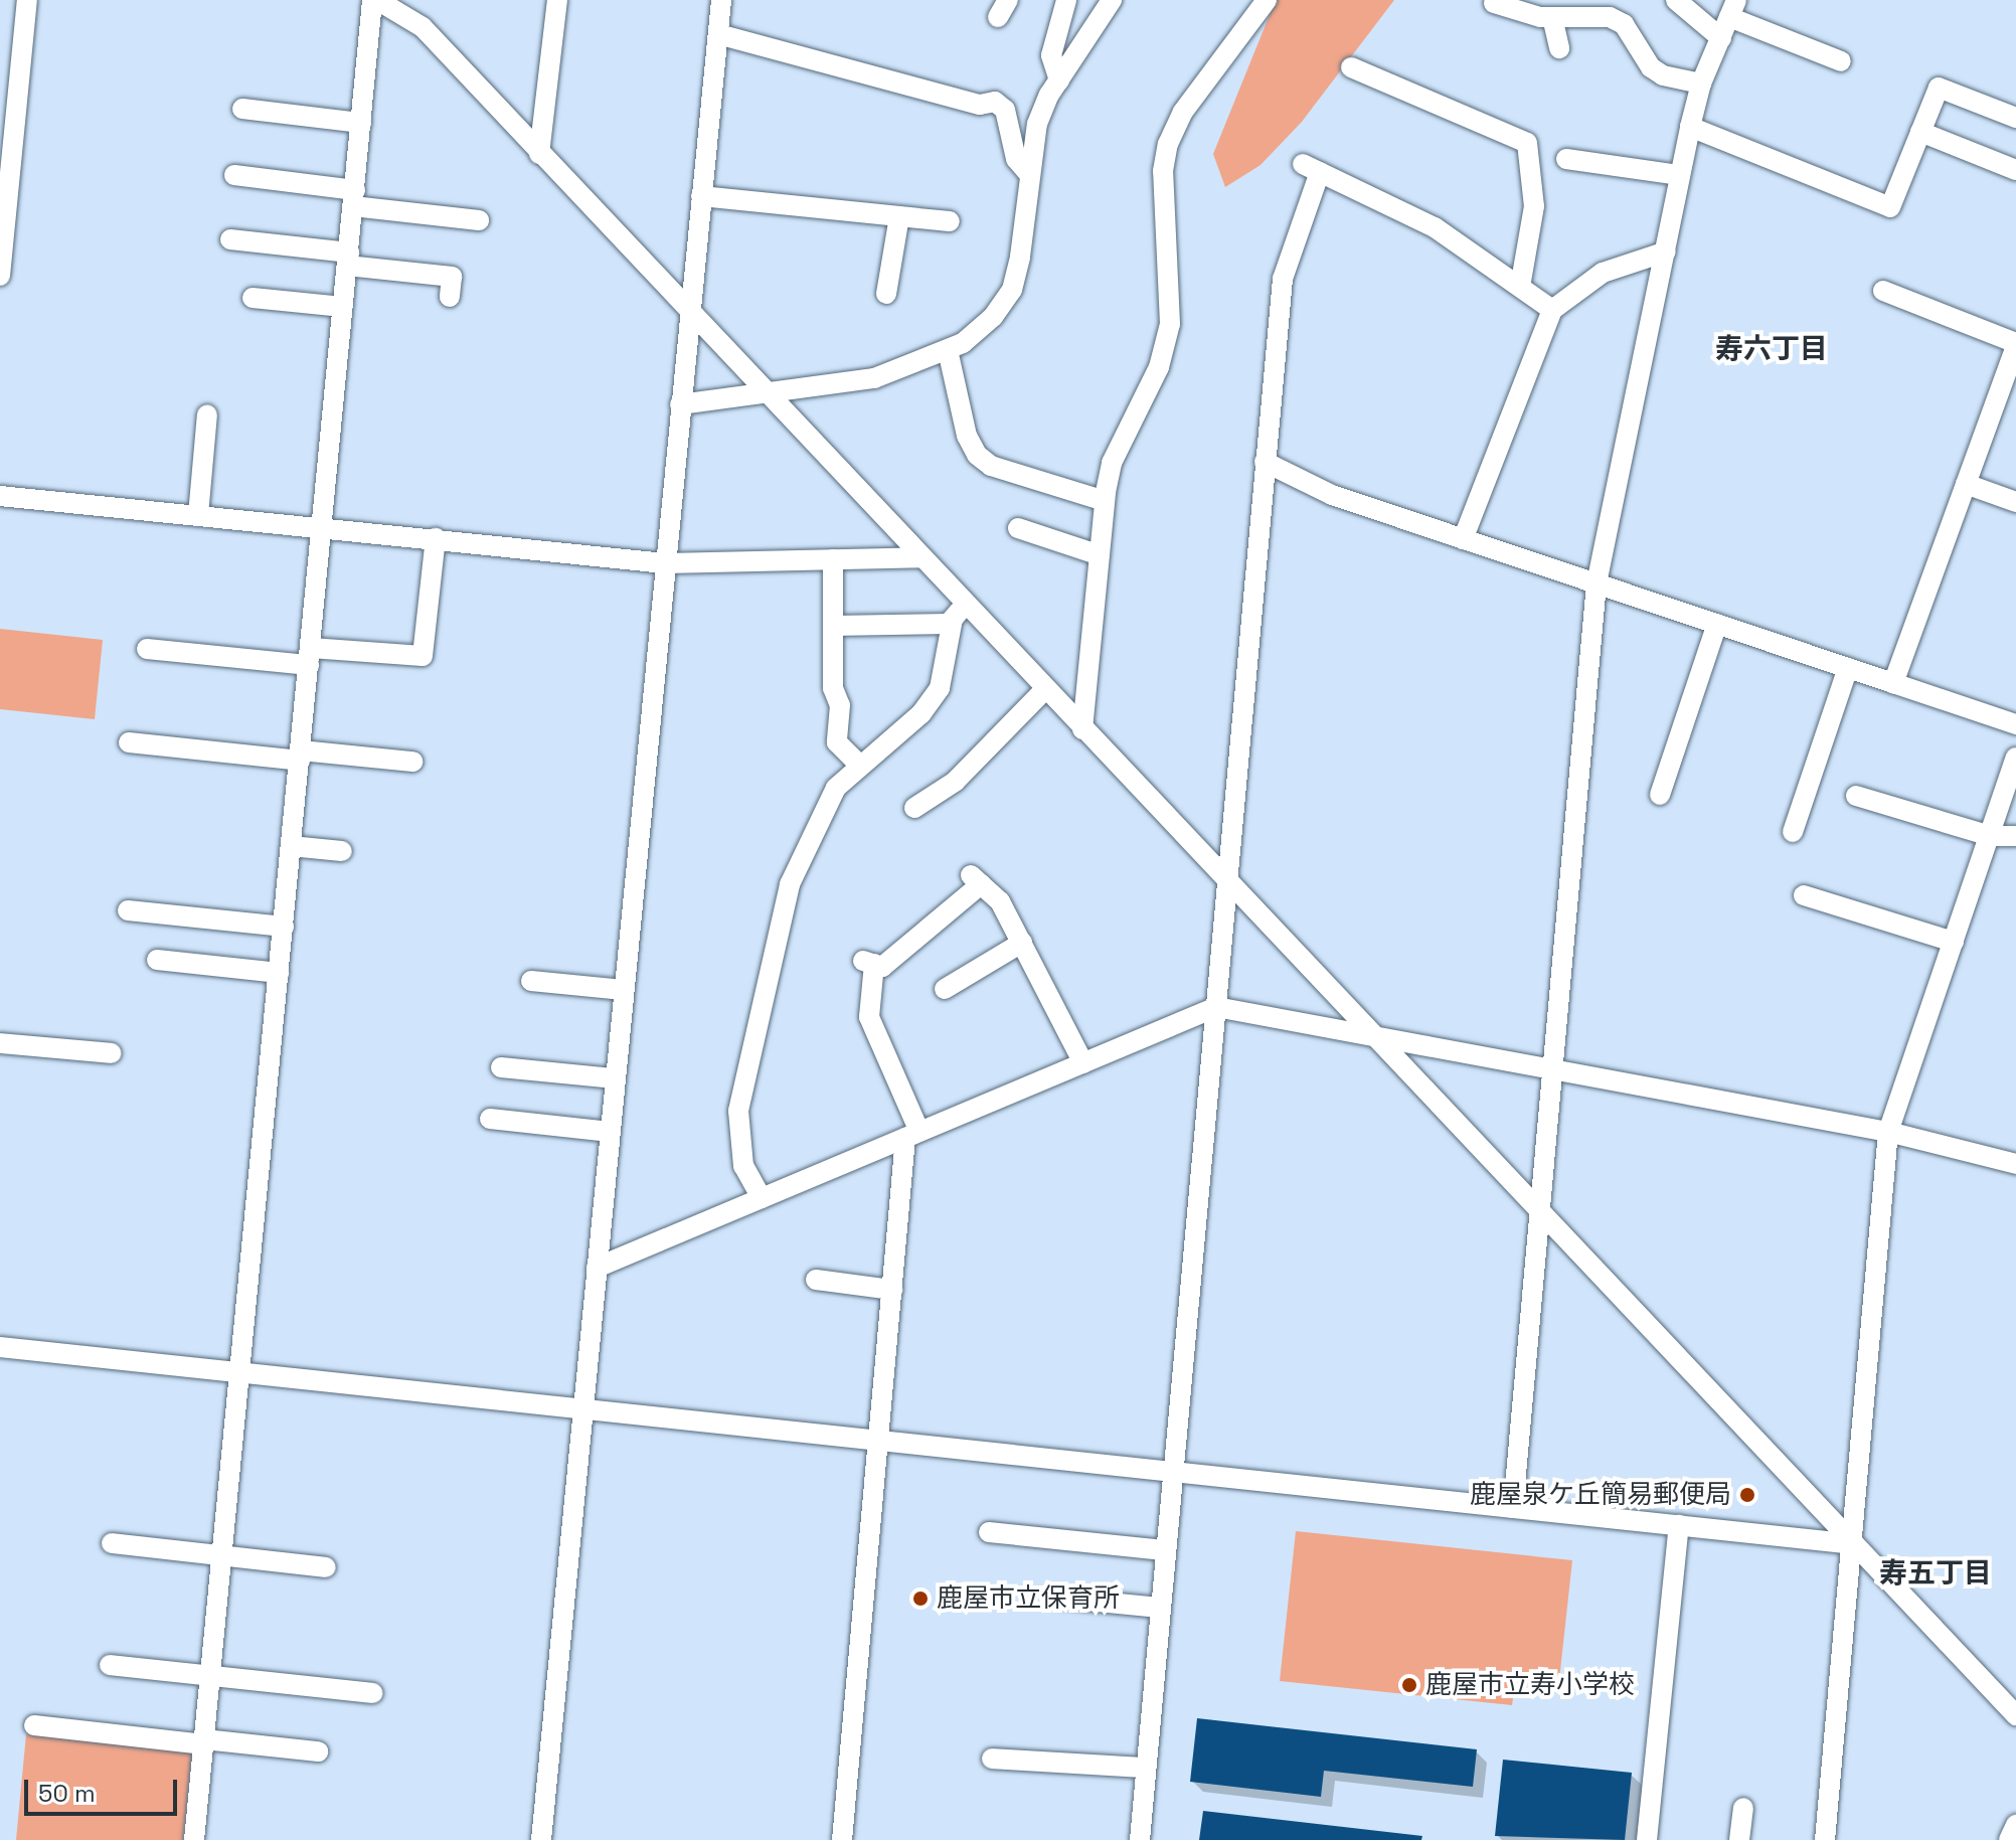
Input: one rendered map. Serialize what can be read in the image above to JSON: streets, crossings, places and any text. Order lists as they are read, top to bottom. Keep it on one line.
{"districts":["寿六丁目","寿五丁目"],"places":["鹿屋泉ケ丘簡易郵便局","鹿屋市立保育所","鹿屋市立寿小学校"],"scale_bar":"50 m"}
